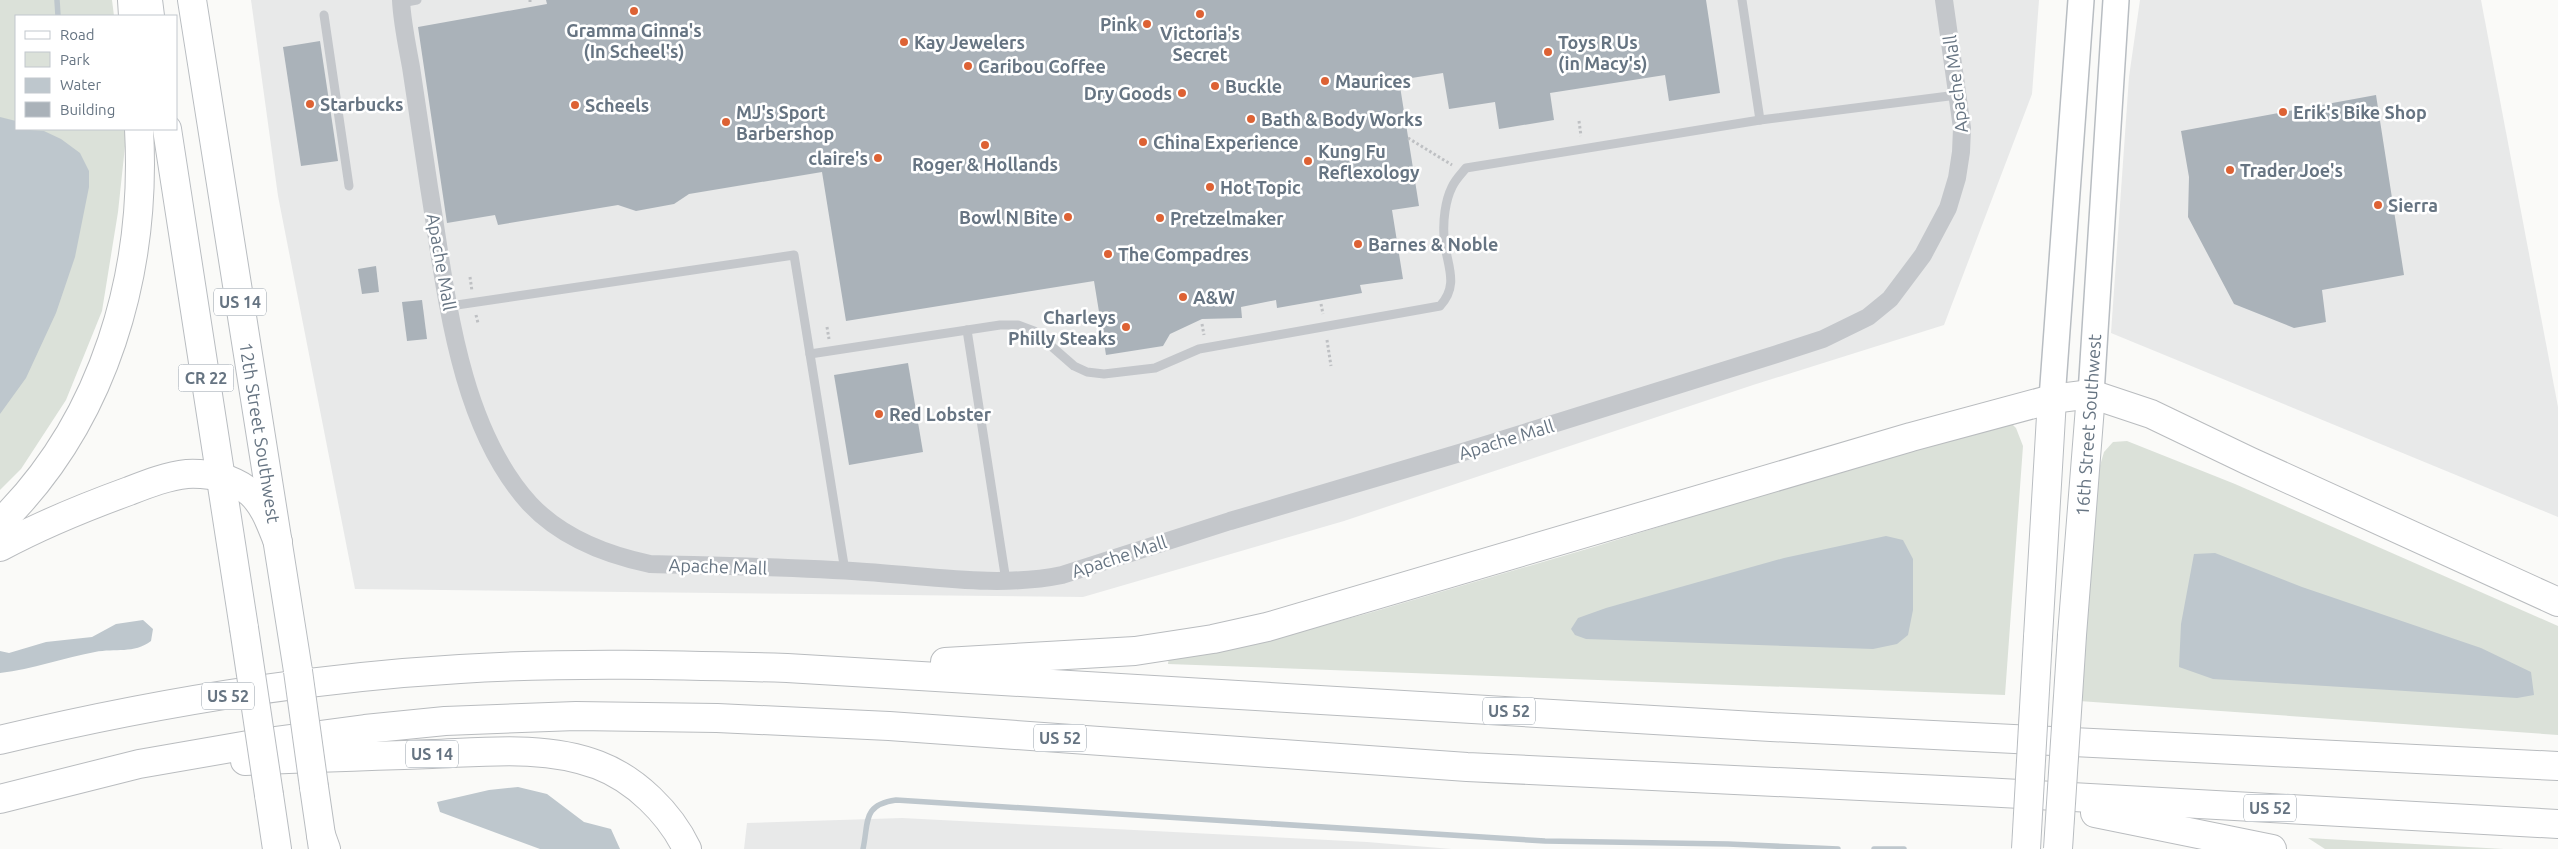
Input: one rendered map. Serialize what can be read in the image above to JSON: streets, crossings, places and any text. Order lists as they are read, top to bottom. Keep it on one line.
{"streets":{"main road":["US 14","CR 22","16th Street Southwest","12th Street Southwest","US 52"],"street":["Apache Mall"]},"crossings":[["US 14","US 52"]],"places":["Gramma Ginna's (In Scheel's)","Victoria's Secret","Pink","Kay Jewelers","Toys R Us (in Macy's)","Caribou Coffee","Maurices","Buckle","Dry Goods","Starbucks","Scheels","Erik's Bike Shop","Bath & Body Works","MJ's Sport Barbershop","China Experience","Roger & Hollands","claire's","Kung Fu Reflexology","Trader Joe's","Hot Topic","Sierra","Bowl N Bite","Pretzelmaker","Barnes & Noble","The Compadres","A&W","Charleys Philly Steaks","Red Lobster"],"legend":["Road","Park","Water","Building"]}
